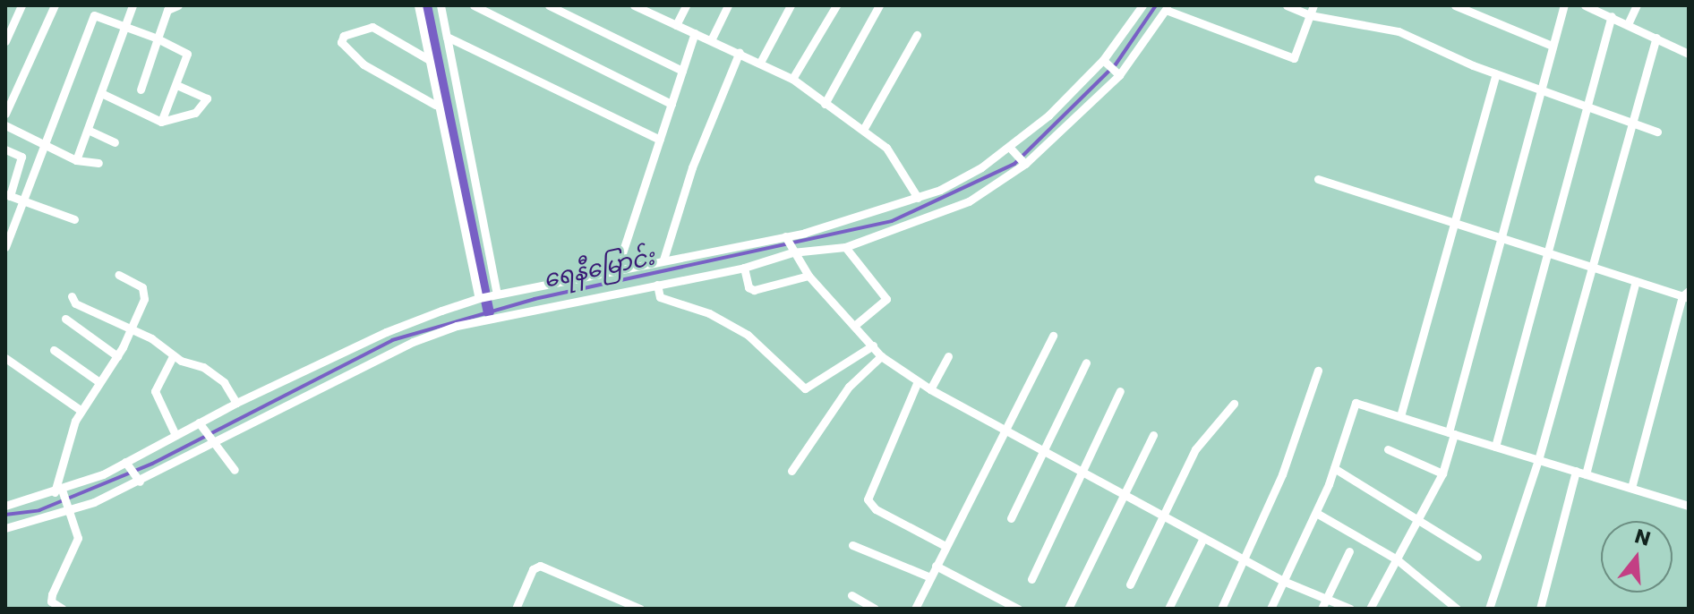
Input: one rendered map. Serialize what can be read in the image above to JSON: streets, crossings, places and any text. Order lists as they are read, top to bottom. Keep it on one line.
{"water":["ရေနီမြောင်း"],"north":"top"}
